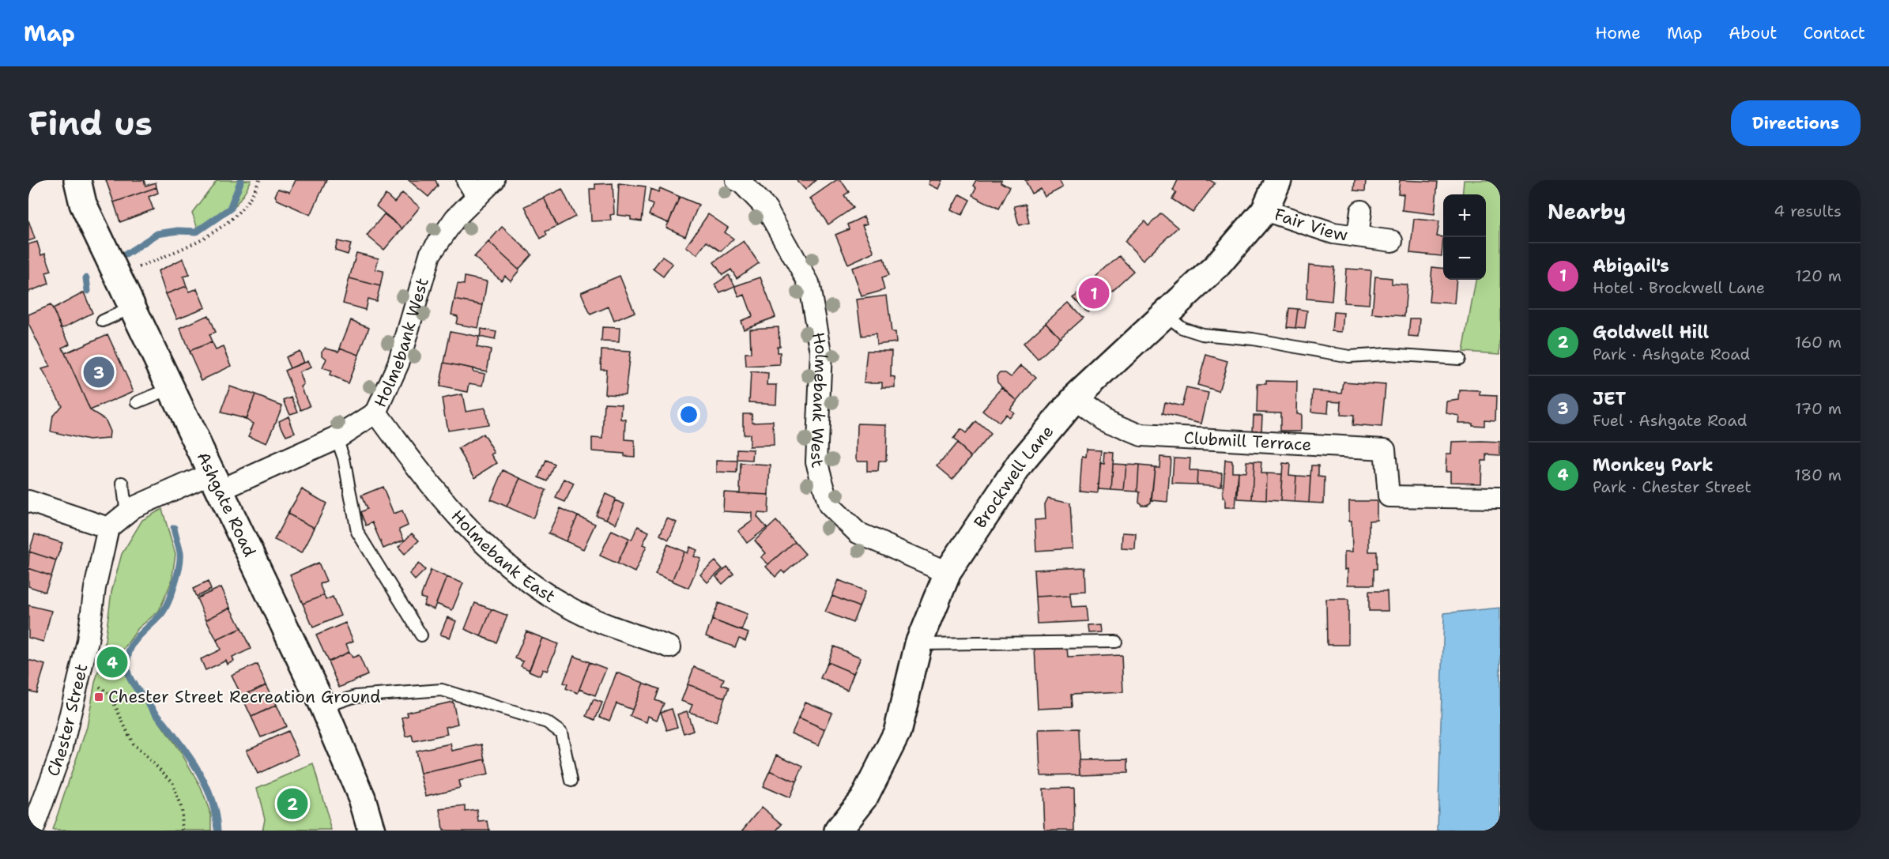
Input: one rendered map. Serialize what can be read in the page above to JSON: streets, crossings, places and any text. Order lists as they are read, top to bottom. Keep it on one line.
{"streets":{"street":["Fair View","Holmebank West","Clubmill Terrace","Brockwell Lane","Ashgate Road","Holmebank East","Chester Street"]},"crossings":[["Fair View","Brockwell Lane"],["Holmebank West","Brockwell Lane"],["Holmebank West","Ashgate Road"],["Holmebank West","Holmebank East"],["Clubmill Terrace","Brockwell Lane"]],"places":{"transit":["Chester Street Recreation Ground"]},"page":{"header":"Map","nav":["Home","Map","About","Contact"],"buttons":"Directions","title":"Find us","heading":["Nearby","4 results"],"map_buttons":["+","−"],"list":[{"mark":"1","name":"Abigail's","note":"Hotel · Brockwell Lane","value":"120 m"},{"mark":"2","name":"Goldwell Hill","note":"Park · Ashgate Road","value":"160 m"},{"mark":"3","name":"JET","note":"Fuel · Ashgate Road","value":"170 m"},{"mark":"4","name":"Monkey Park","note":"Park · Chester Street","value":"180 m"}],"pins":["1","3","4","2"]}}
